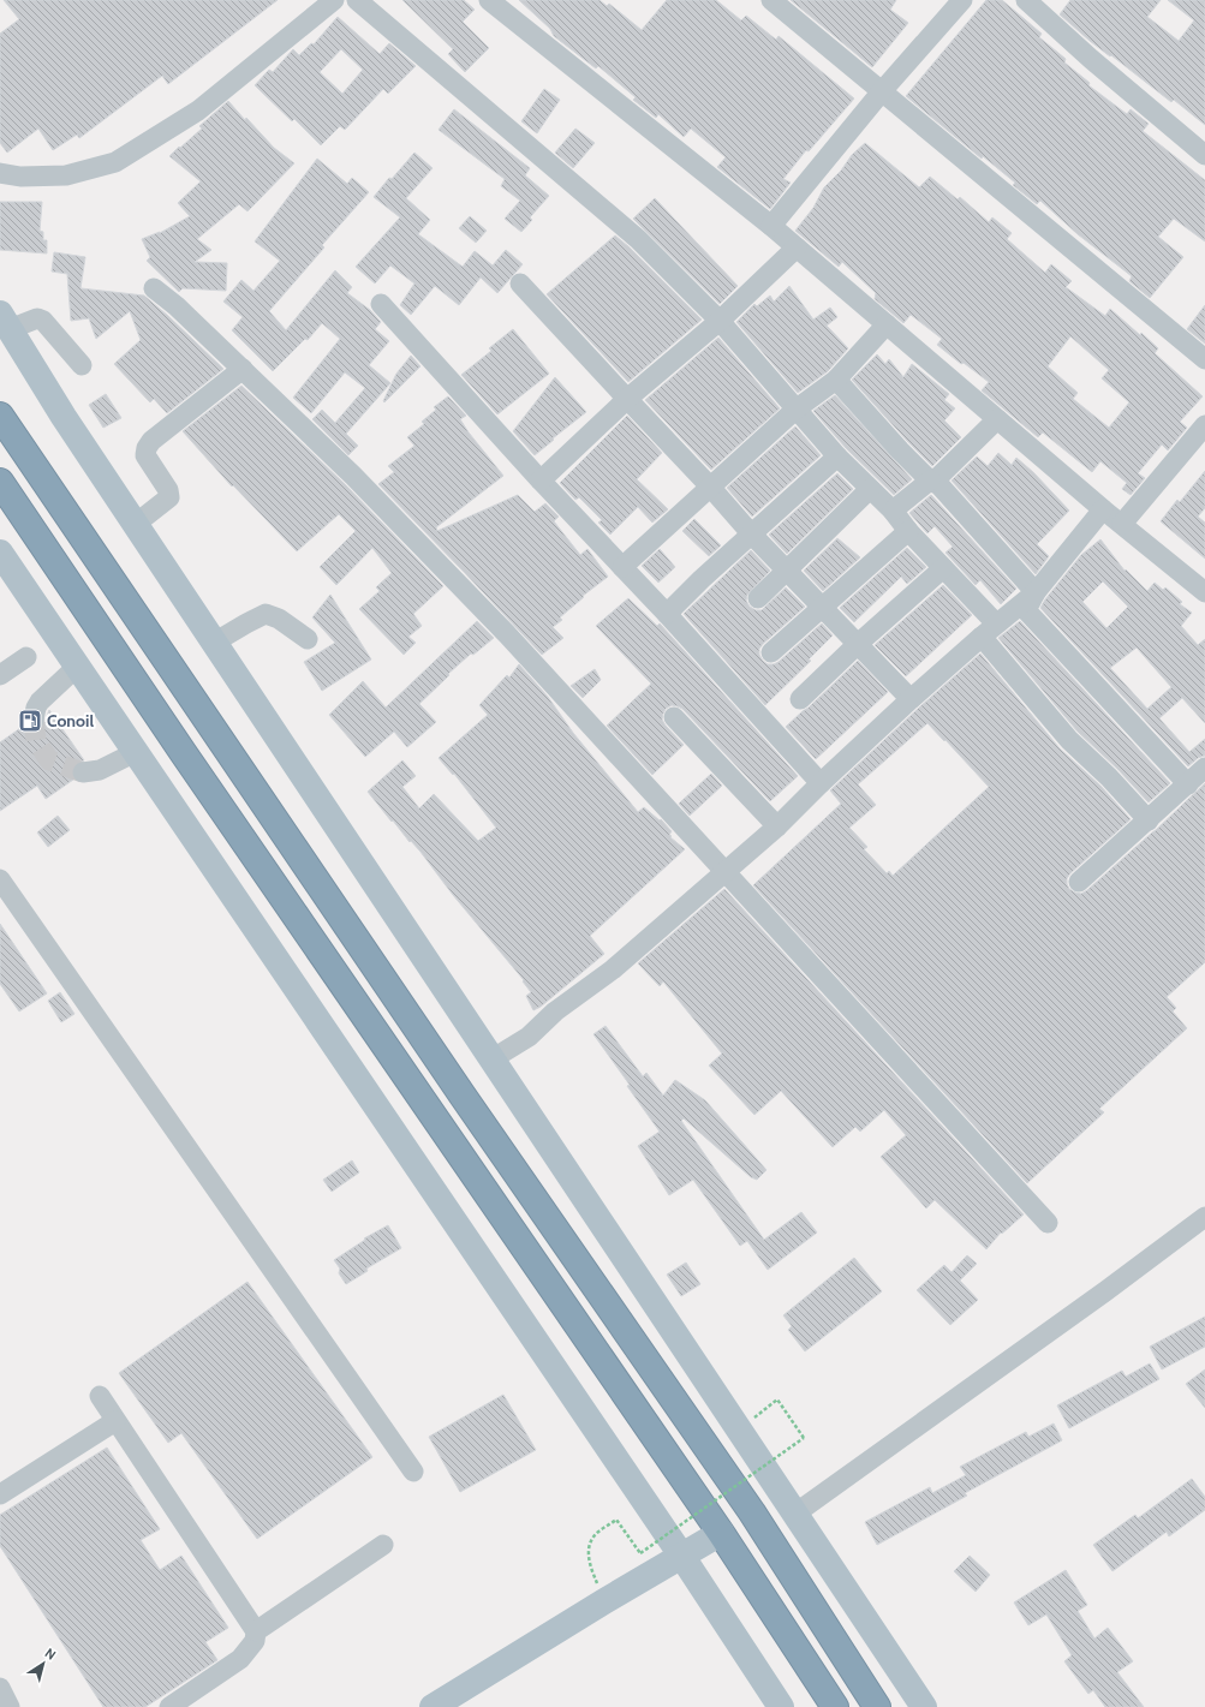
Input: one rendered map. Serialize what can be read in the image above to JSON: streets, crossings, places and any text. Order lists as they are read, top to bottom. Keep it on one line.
{"places":{"fuel station":["Conoil"]},"north":"top right"}
